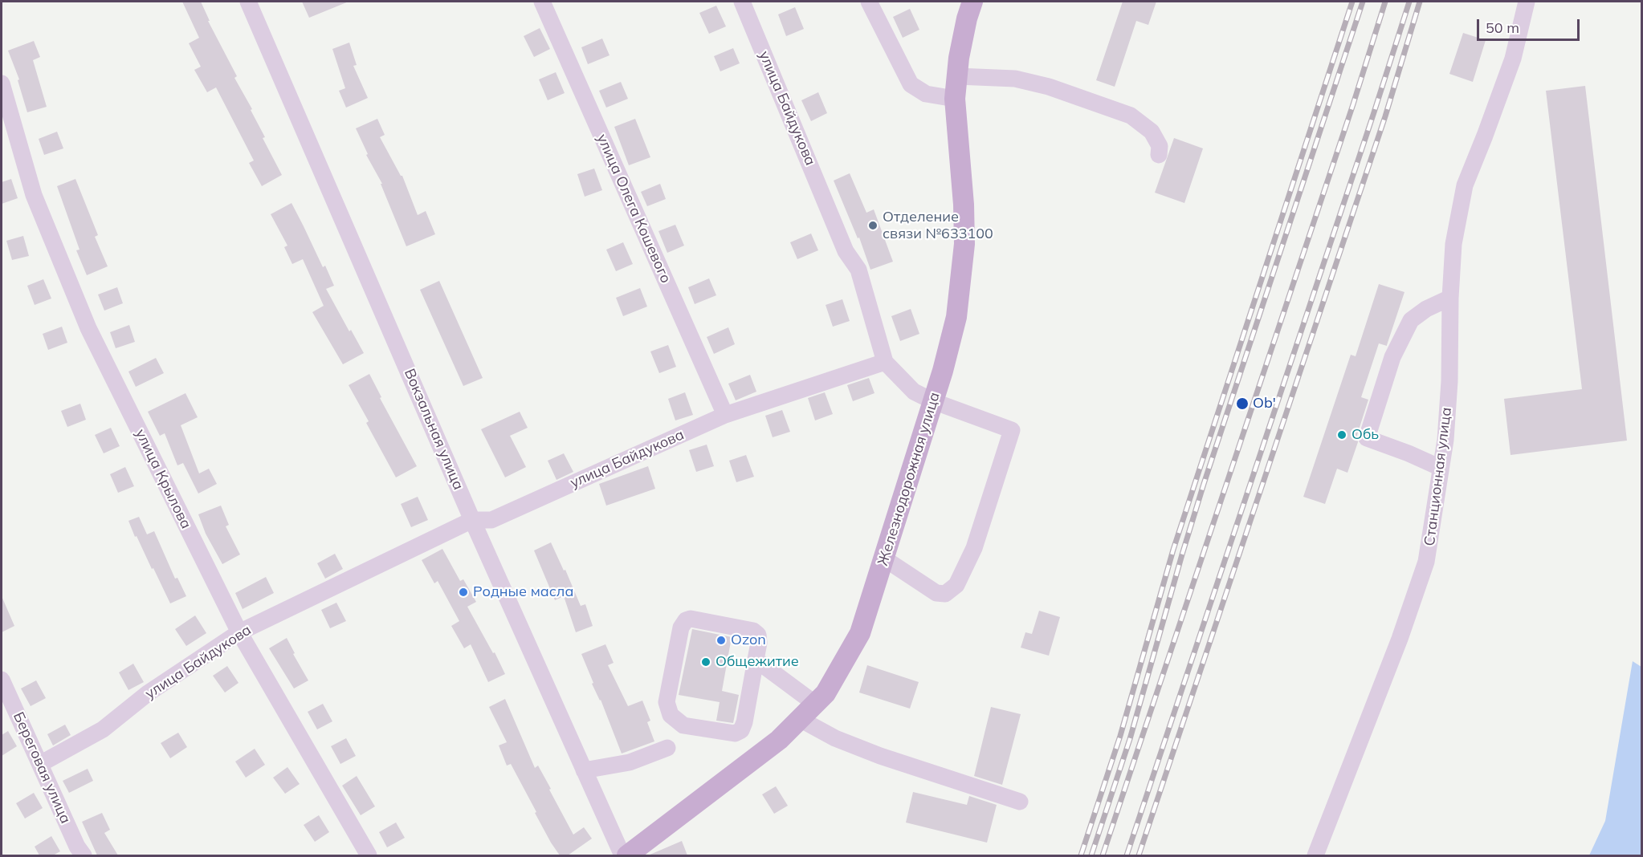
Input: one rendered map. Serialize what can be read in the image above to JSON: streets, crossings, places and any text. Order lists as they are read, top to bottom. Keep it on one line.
{"streets":{"main road":["Железнодорожная улица"],"street":["улица Байдукова","улица Олега Кошевого","Вокзальная улица","Станционная улица","улица Крылова","Береговая улица"]},"crossings":[["улица Байдукова","улица Олега Кошевого"],["улица Байдукова","Вокзальная улица"],["улица Байдукова","улица Крылова"],["улица Байдукова","Береговая улица"]],"places":["Отделение связи №633100","Ob'","Обь","Родные масла","Ozon","Общежитие"],"scale_bar":"50 m"}
